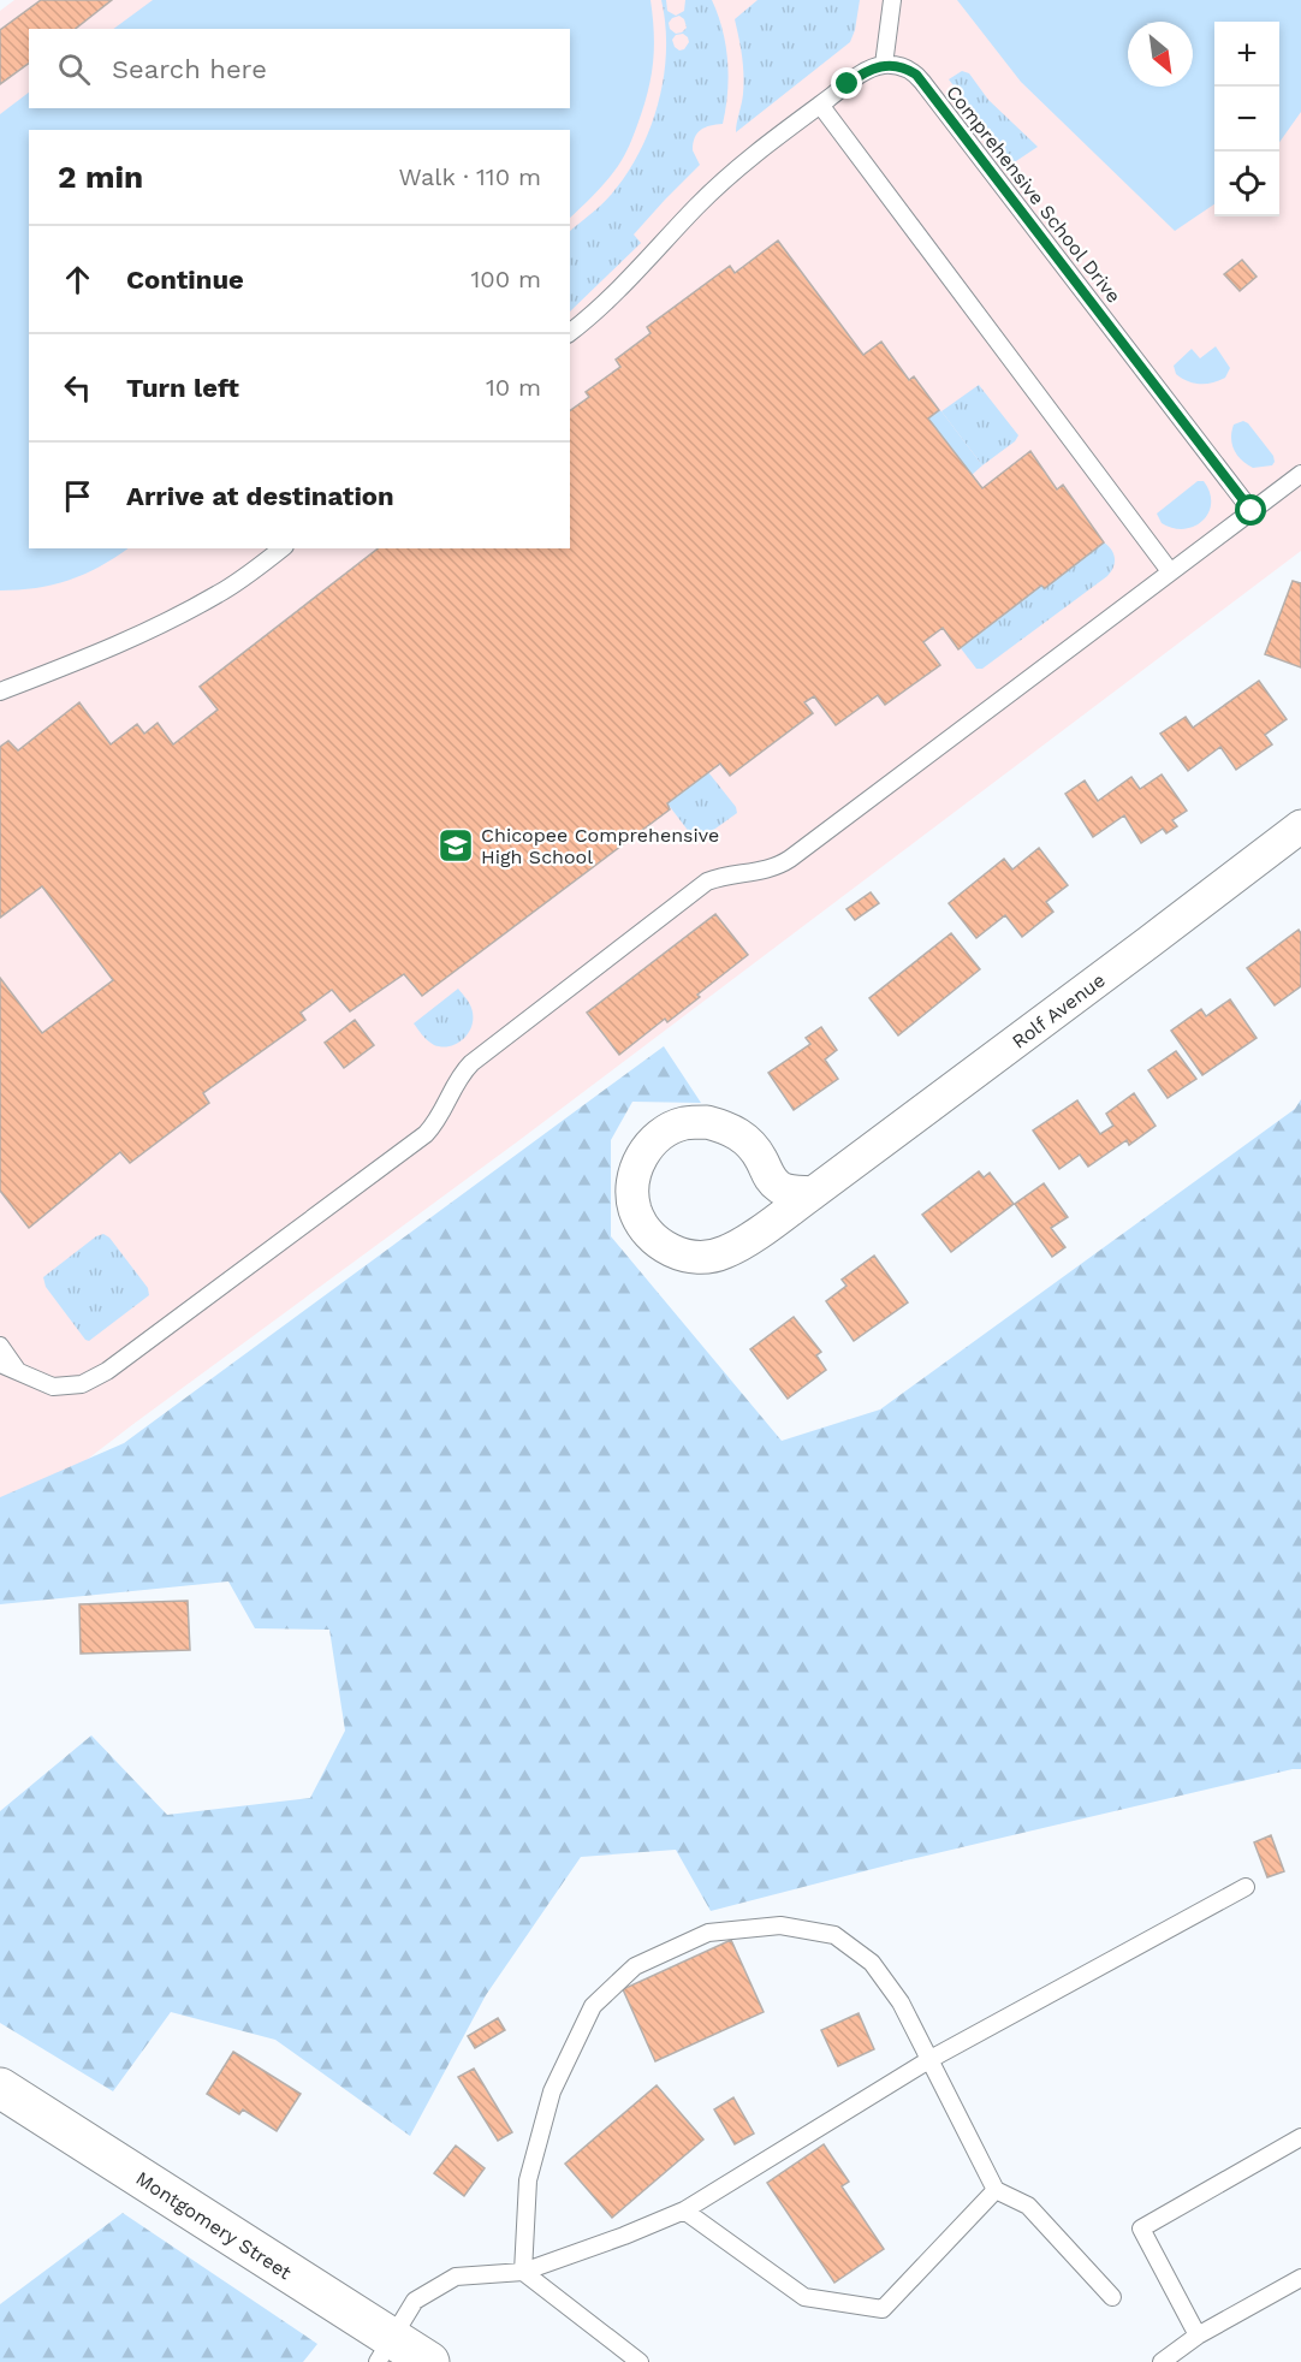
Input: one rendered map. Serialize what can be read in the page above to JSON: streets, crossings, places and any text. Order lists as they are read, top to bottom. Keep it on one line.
{"streets":{"main road":["Montgomery Street"],"street":["Rolf Avenue"],"lane":["Comprehensive School Drive"]},"places":{"school or university":["Chicopee Comprehensive High School"]},"north":"bottom right","page":{"map_buttons":["+","−"],"search":"Search here","heading":["2 min","Walk · 110 m"],"list":[["Continue","100 m"],["Turn left","10 m"],"Arrive at destination"]}}
